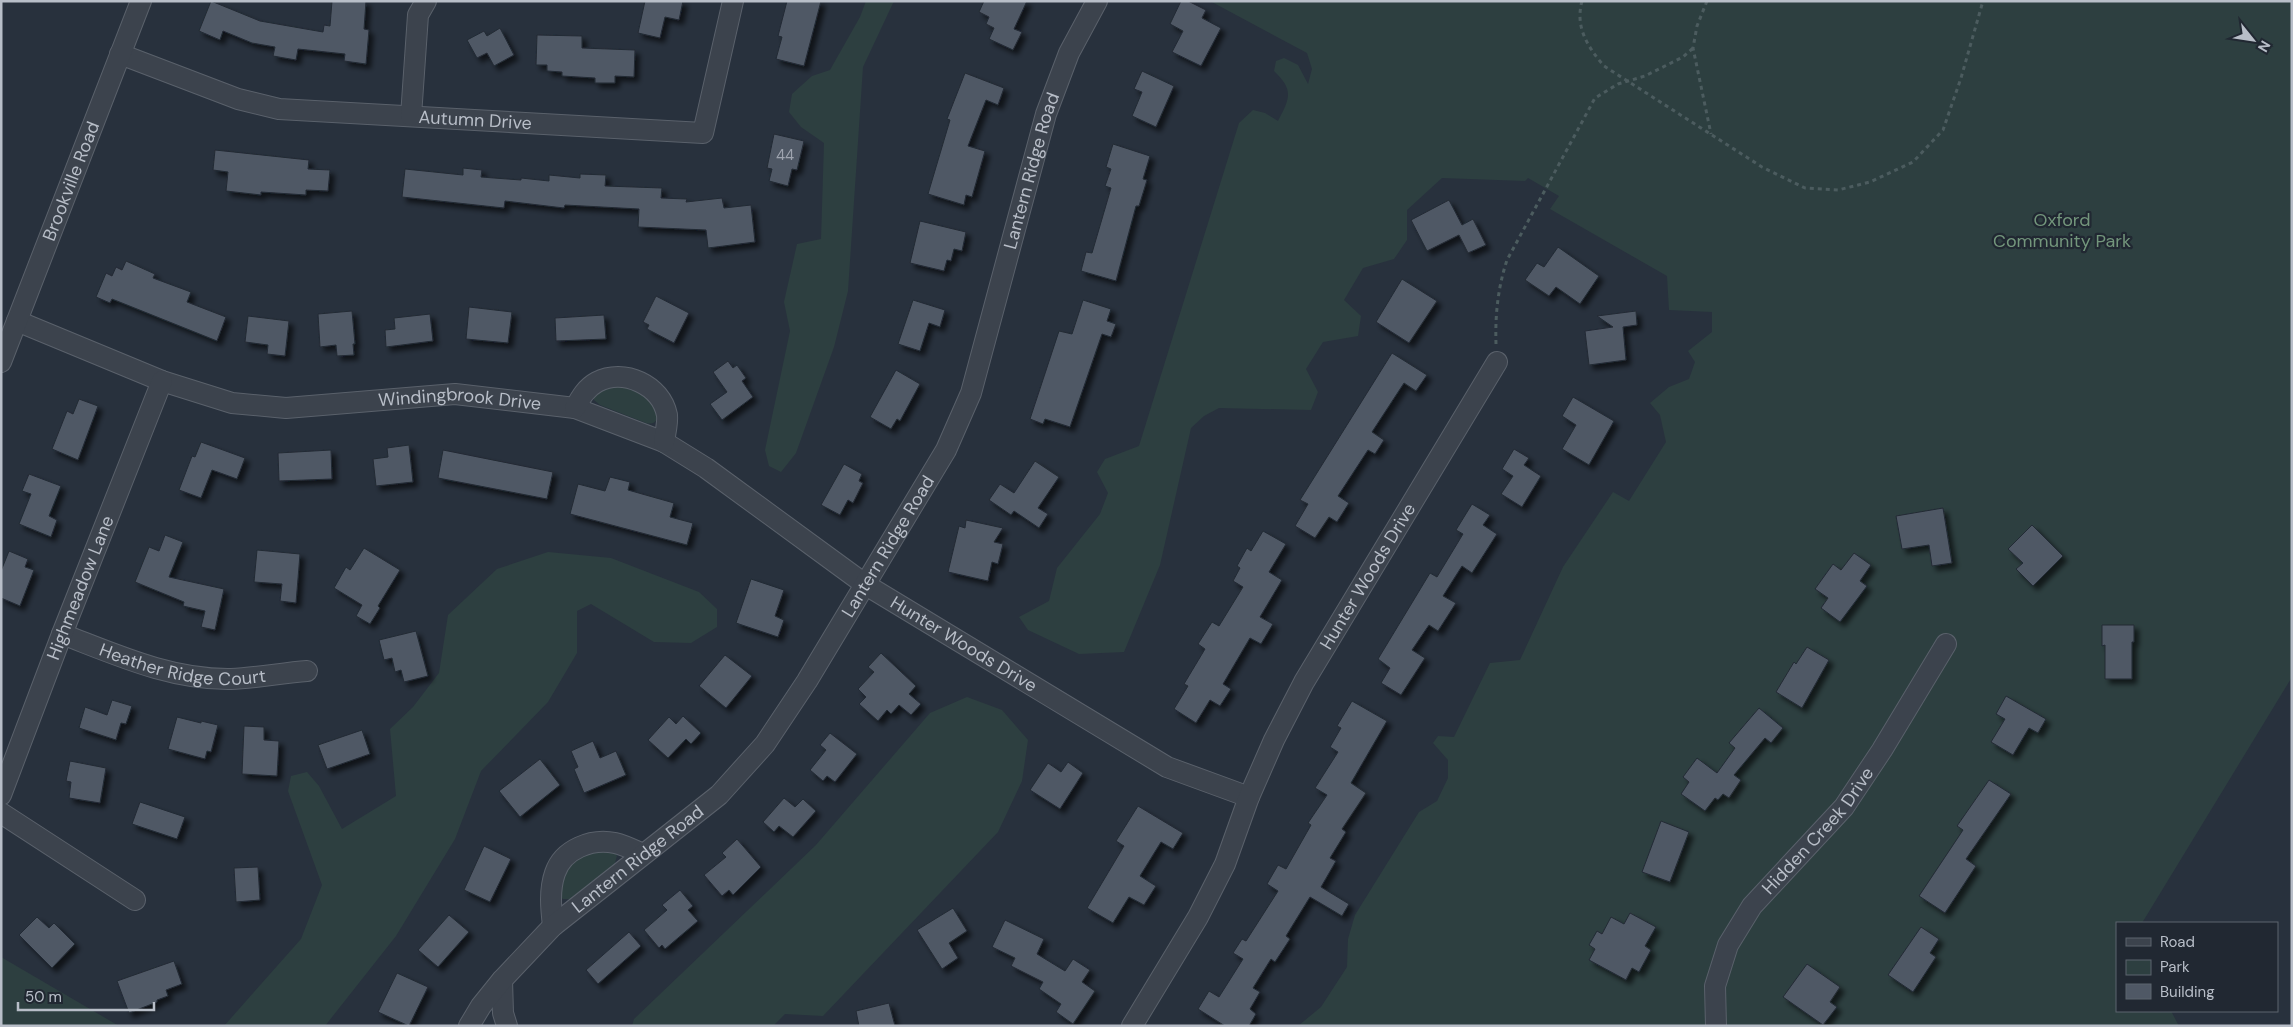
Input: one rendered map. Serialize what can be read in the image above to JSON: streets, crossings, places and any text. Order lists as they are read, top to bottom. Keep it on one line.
{"streets":{"street":["Autumn Drive","Lantern Ridge Road","Brookville Road","Windingbrook Drive","Hunter Woods Drive","Highmeadow Lane","Heather Ridge Court","Hidden Creek Drive"]},"crossings":[["Autumn Drive","Brookville Road"],["Lantern Ridge Road","Windingbrook Drive"],["Lantern Ridge Road","Hunter Woods Drive"],["Brookville Road","Windingbrook Drive"],["Windingbrook Drive","Hunter Woods Drive"],["Windingbrook Drive","Highmeadow Lane"],["Highmeadow Lane","Heather Ridge Court"]],"parks":["Oxford Community Park"],"house_numbers":["44"],"legend":["Road","Park","Building"],"scale_bar":"50 m","north":"bottom right"}
